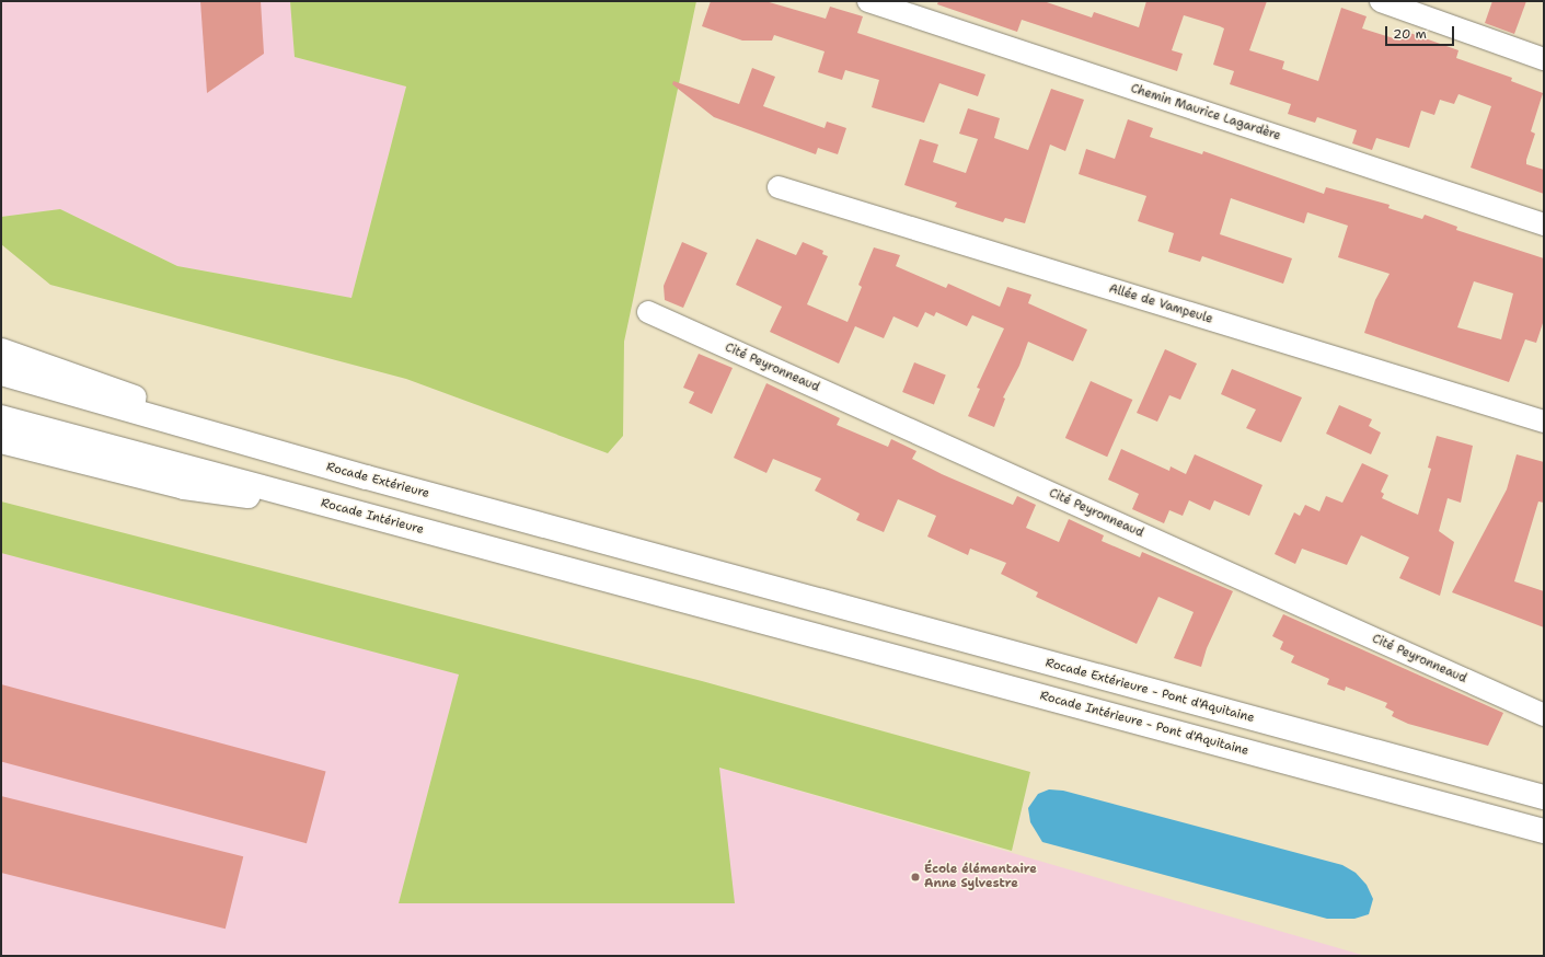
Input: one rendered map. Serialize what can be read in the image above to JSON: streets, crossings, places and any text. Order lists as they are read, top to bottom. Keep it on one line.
{"streets":{"highway":["Rocade Extérieure","Rocade Intérieure","Rocade Extérieure - Pont d'Aquitaine","Rocade Intérieure - Pont d'Aquitaine"],"street":["Chemin Maurice Lagardère","Allée de Vampeule","Cité Peyronneaud"]},"crossings":[["Rocade Extérieure","Rocade Extérieure - Pont d'Aquitaine"],["Rocade Intérieure","Rocade Intérieure - Pont d'Aquitaine"]],"places":["École élémentaire Anne Sylvestre"],"scale_bar":"20 m"}
